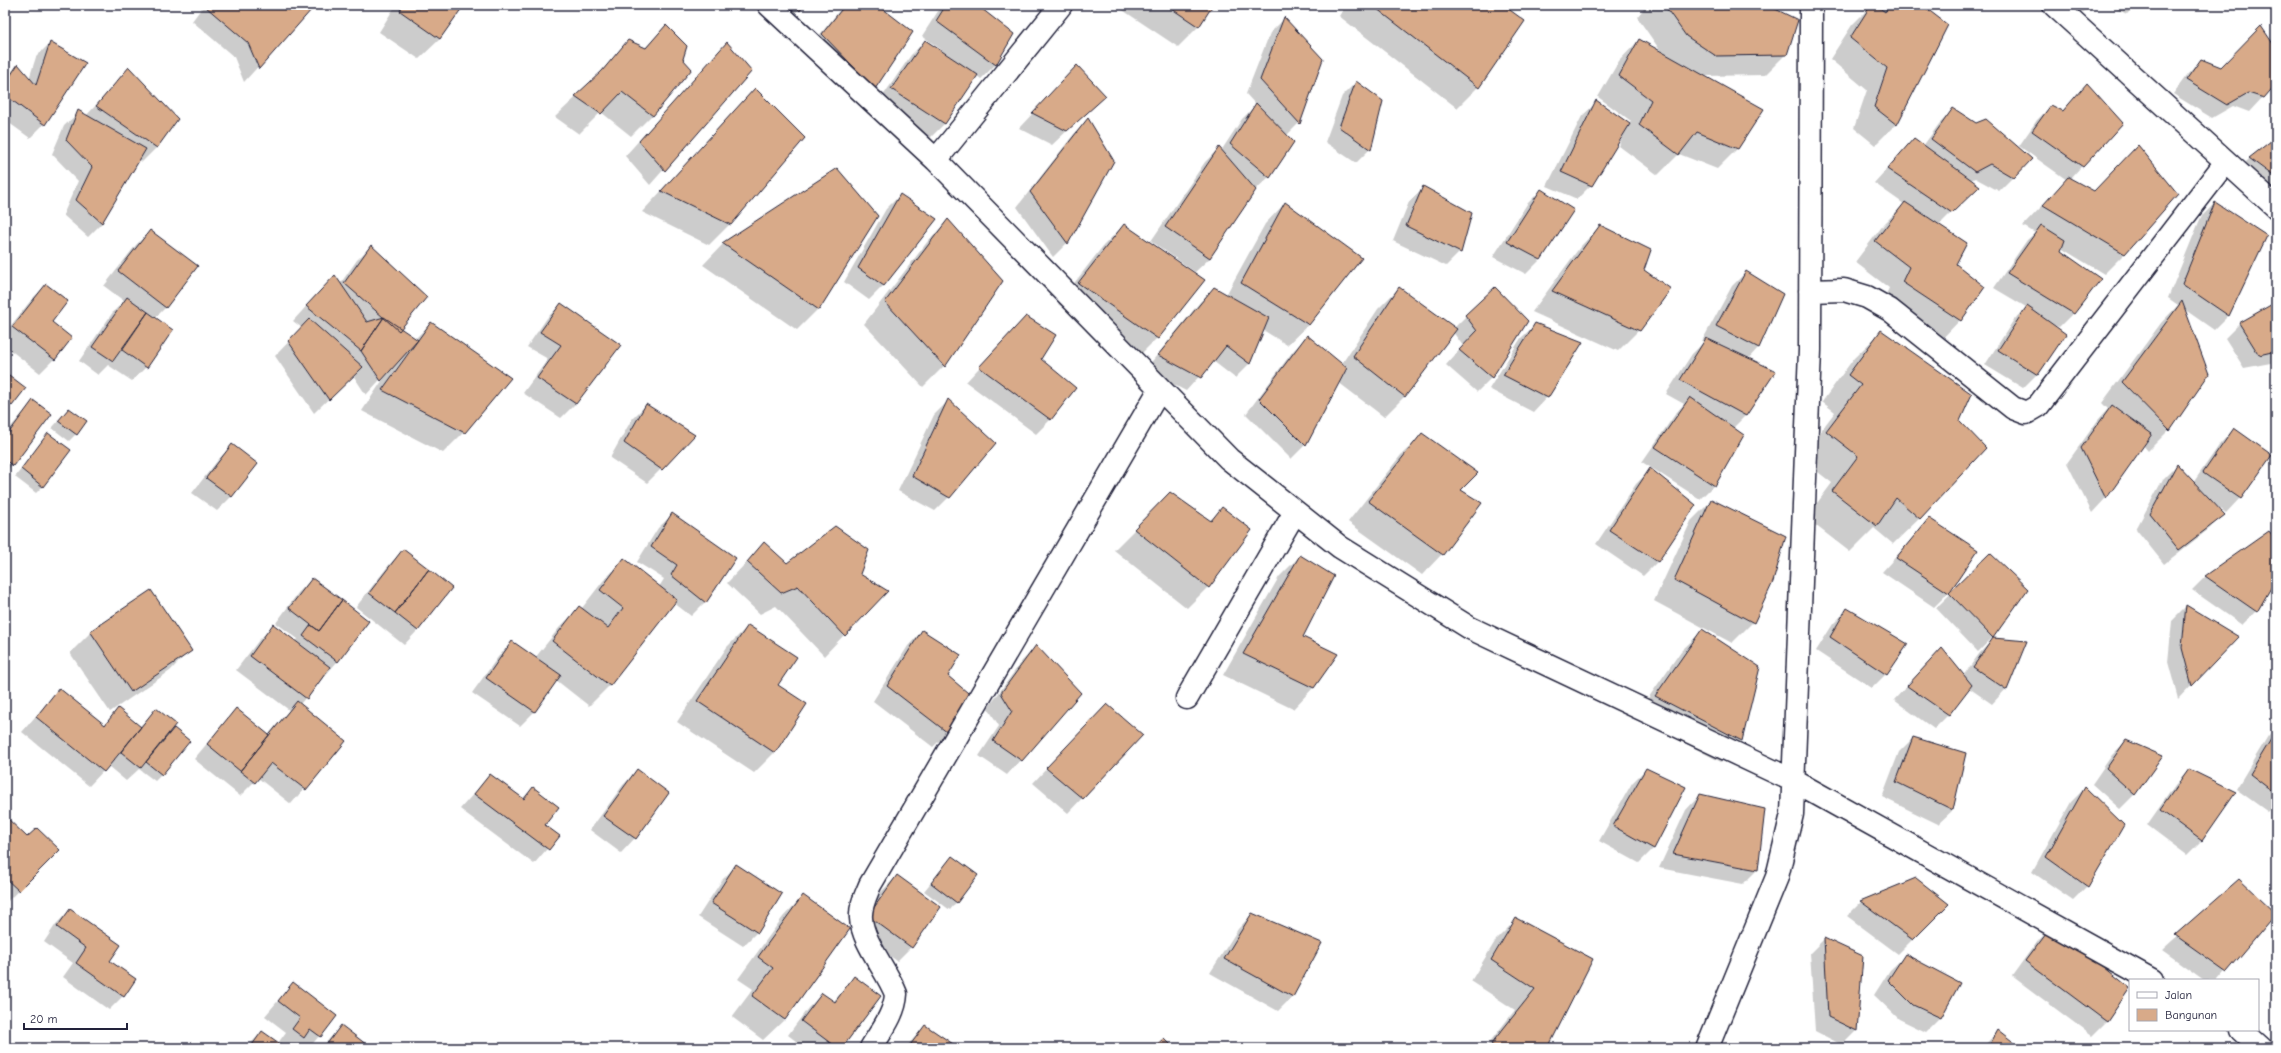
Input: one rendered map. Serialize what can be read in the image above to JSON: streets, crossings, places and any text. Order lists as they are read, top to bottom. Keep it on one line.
{"legend":["Jalan","Bangunan"],"scale_bar":"20 m"}
